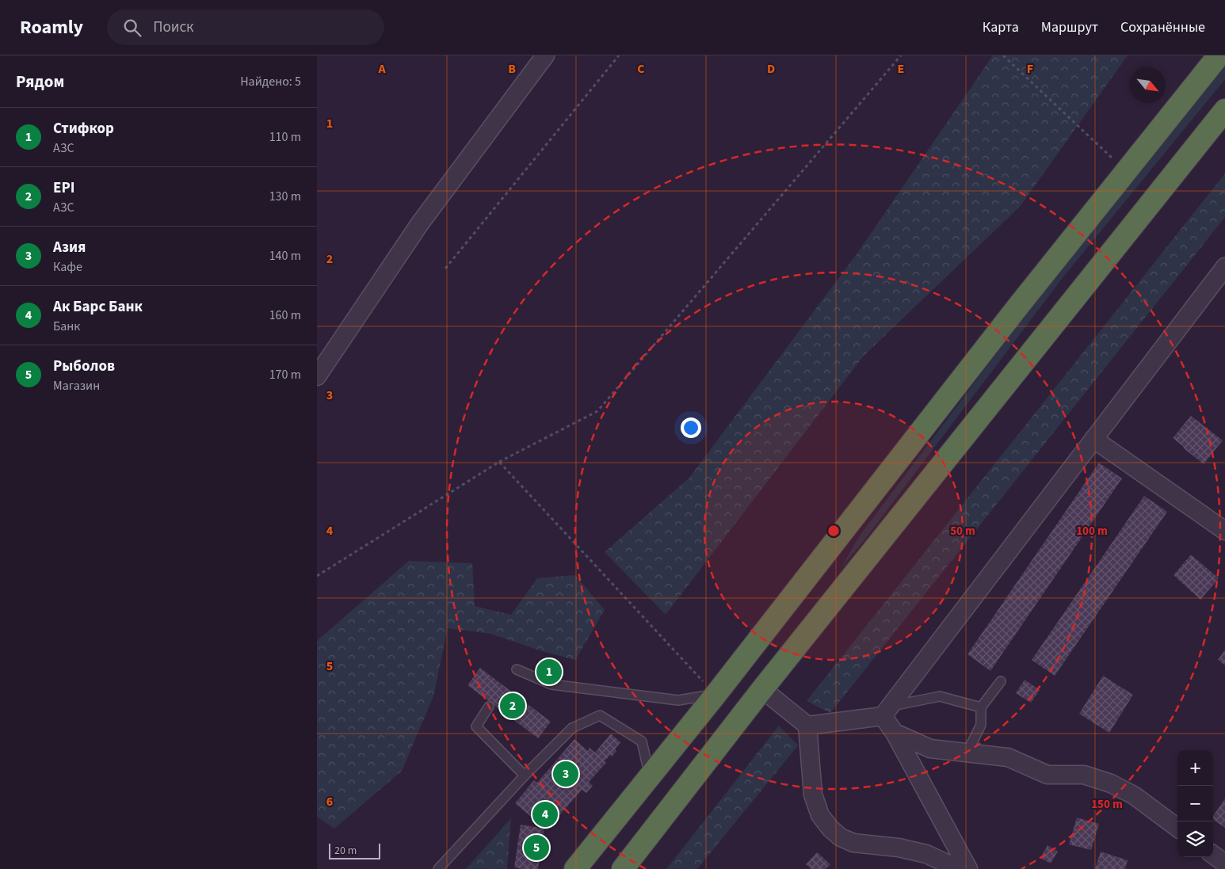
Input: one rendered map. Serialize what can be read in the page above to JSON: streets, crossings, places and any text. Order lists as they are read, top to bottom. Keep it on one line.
{"scale_bar":"20 m","north":"bottom right","page":{"header":"Roamly","search":"Поиск","nav":["Карта","Маршрут","Сохранённые"],"heading":["Рядом","Найдено: 5"],"list":[{"mark":"1","name":"Стифкор","note":"АЗС","value":"110 m"},{"mark":"2","name":"EPI","note":"АЗС","value":"130 m"},{"mark":"3","name":"Азия","note":"Кафе","value":"140 m"},{"mark":"4","name":"Ак Барс Банк","note":"Банк","value":"160 m"},{"mark":"5","name":"Рыболов","note":"Магазин","value":"170 m"}],"pins":["1","2","3","4","5"],"map_buttons":["+","−"],"scale":"20 m"},"grid":{"columns":["A","B","C","D","E","F"],"rows":["1","2","3","4","5","6"]},"rings":["50 m","100 m","150 m"]}
